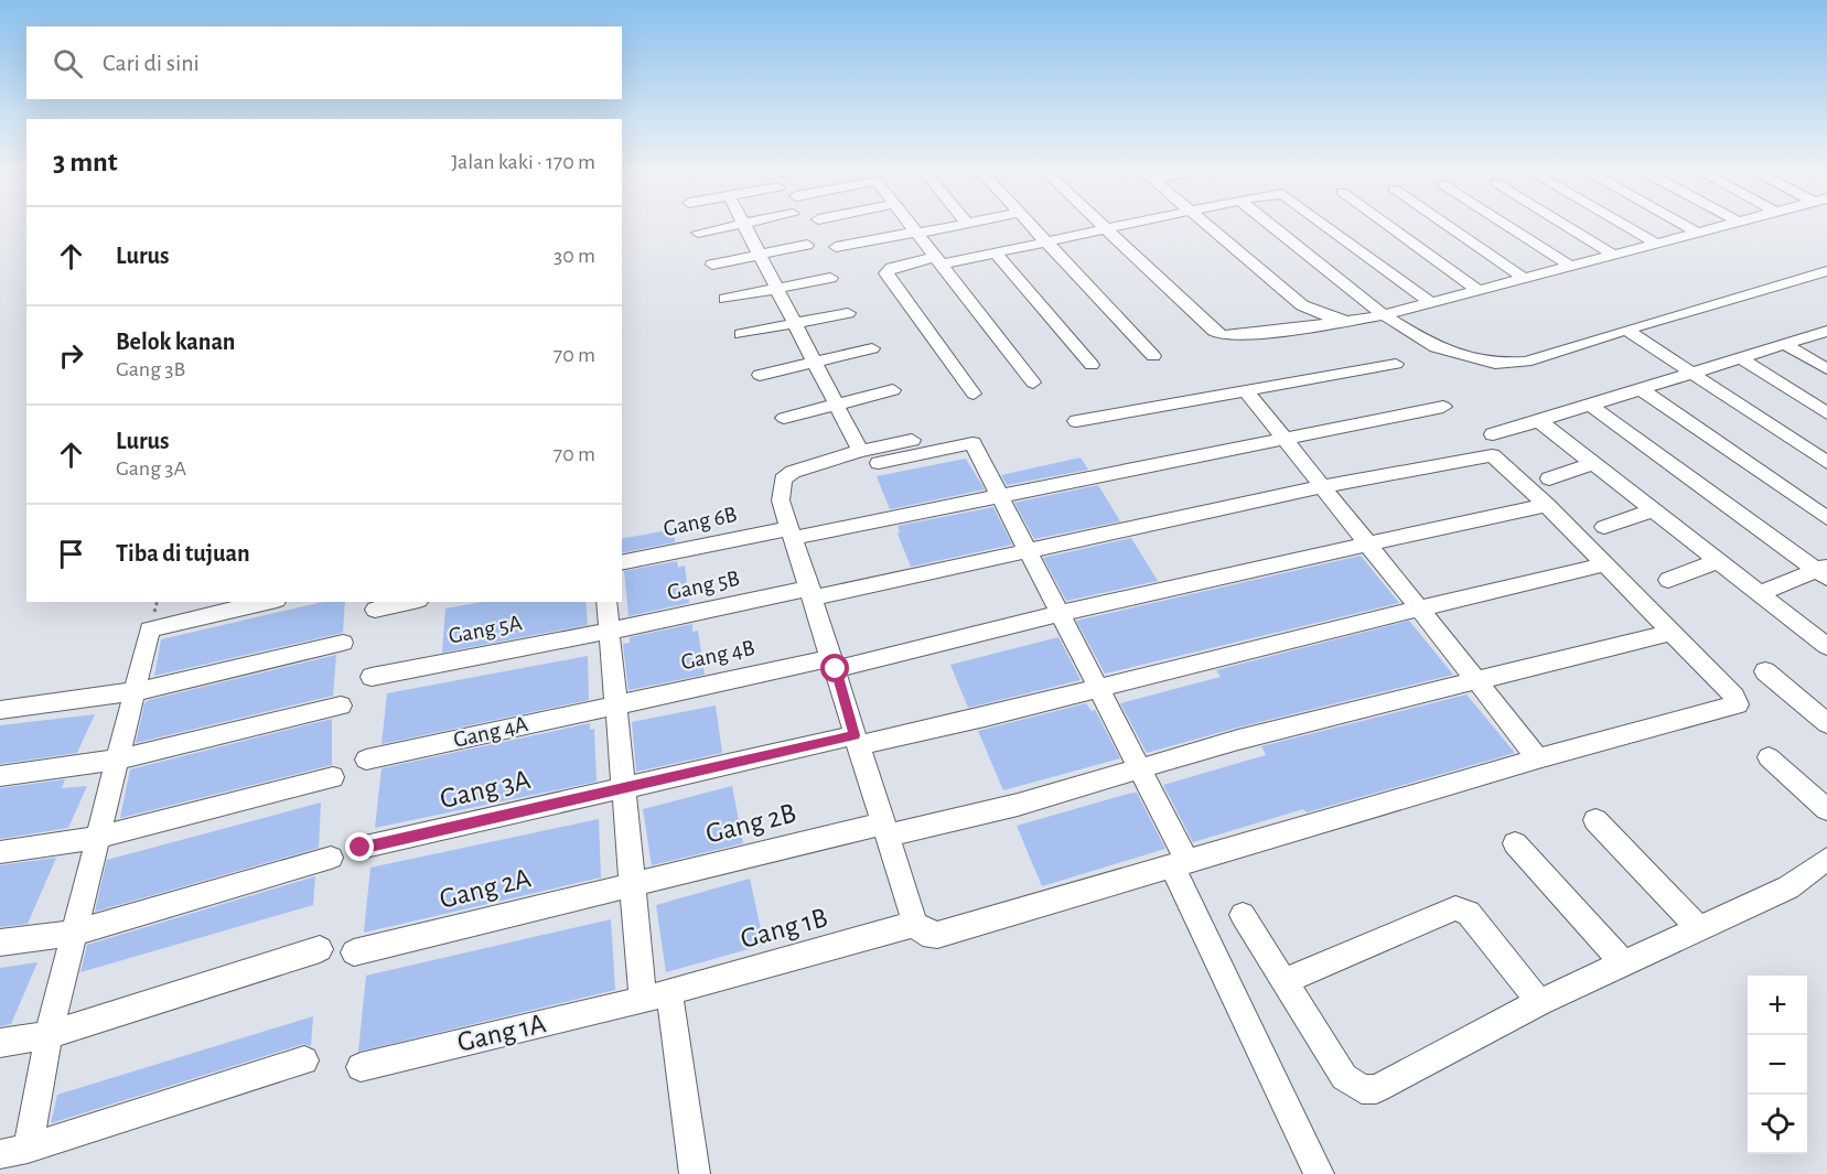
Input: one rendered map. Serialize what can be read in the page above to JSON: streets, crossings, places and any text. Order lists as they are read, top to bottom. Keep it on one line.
{"streets":{"street":["Gang 6B","Gang 5B","Gang 5A","Gang 4B","Gang 4A","Gang 3A","Gang 2B","Gang 2A","Gang 1B","Gang 1A"]},"crossings":[["Gang 5B","Gang 5A"],["Gang 5B","Gang 4B"],["Gang 4B","Gang 4A"],["Gang 2B","Gang 2A"],["Gang 1B","Gang 1A"]],"page":{"search":"Cari di sini","heading":["3 mnt","Jalan kaki · 170 m"],"list":[["Lurus","30 m"],["Belok kanan","Gang 3B","70 m"],["Lurus","Gang 3A","70 m"],"Tiba di tujuan"],"map_buttons":["+","−"]}}
